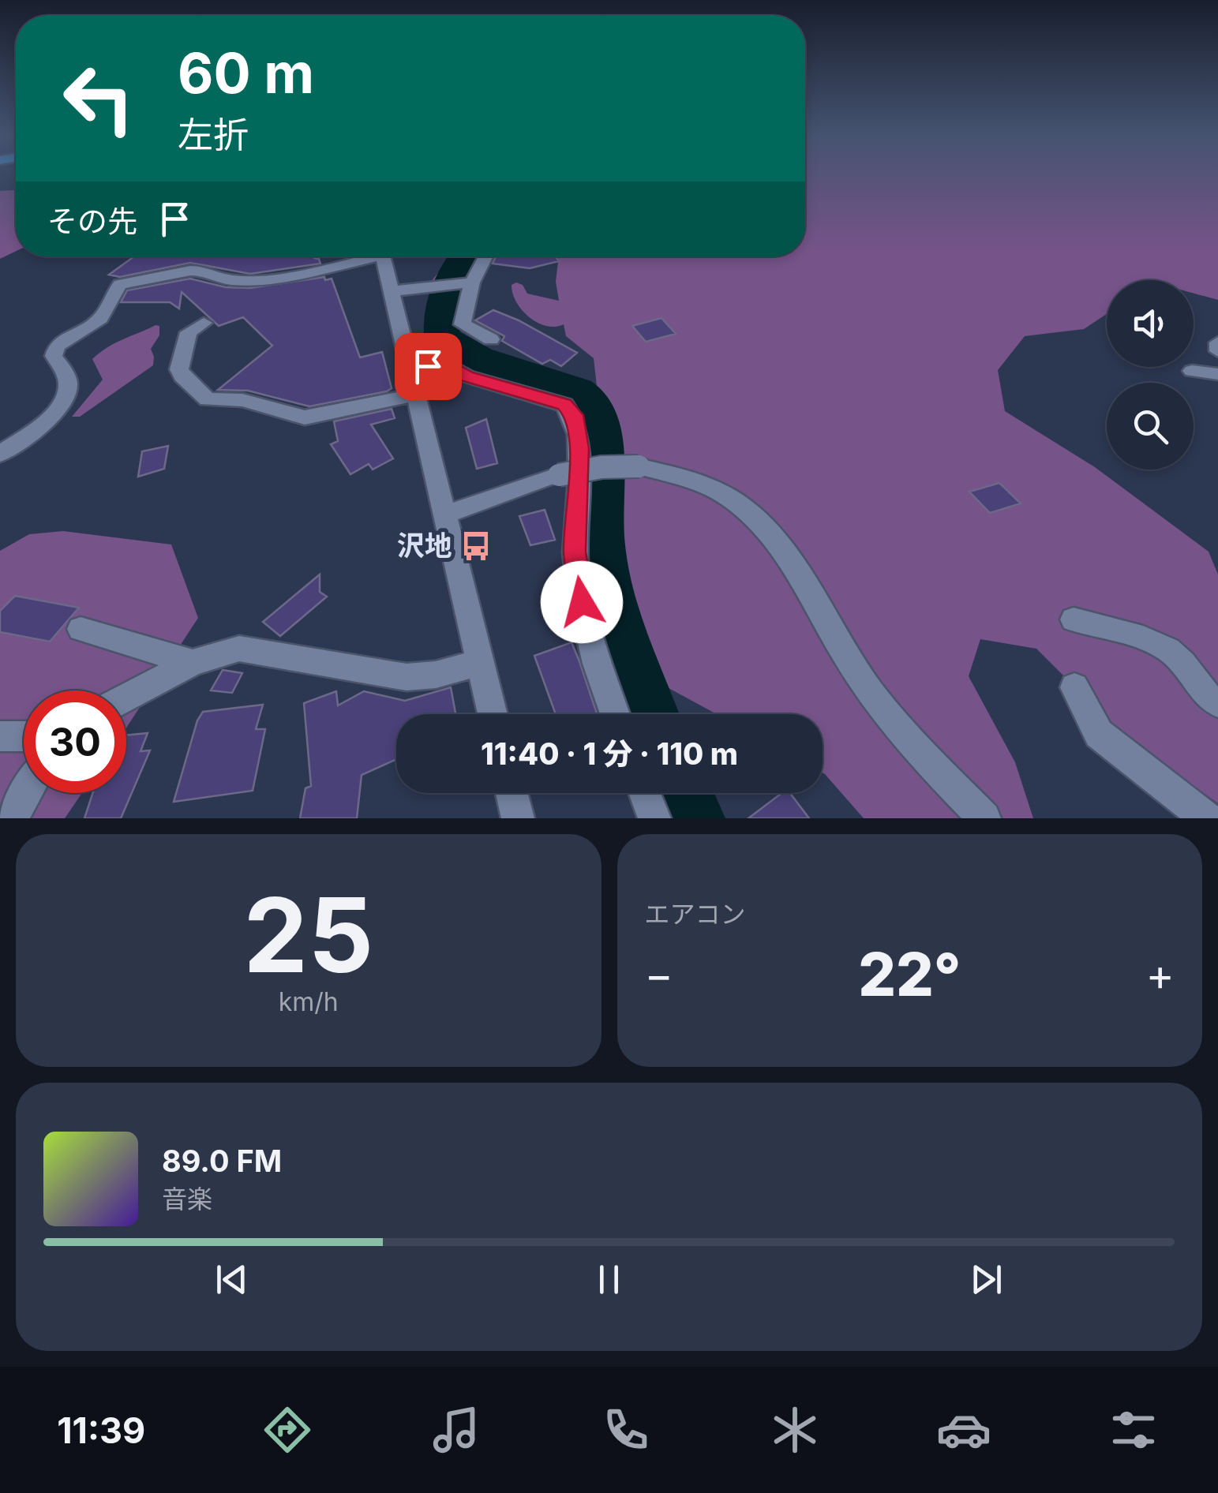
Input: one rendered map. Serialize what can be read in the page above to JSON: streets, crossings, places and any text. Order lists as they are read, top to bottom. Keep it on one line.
{"places":{"bus stop":["沢地"]},"page":{"turn":["60 m","左折"],"then":"その先","limit":"30","trip":"11:40 · 1 分 · 110 m","tile":[["25","km/h"],"エアコン"],"heat":["−","22°","+"],"song":["89.0 FM","音楽"],"tabs":"11:39"}}
